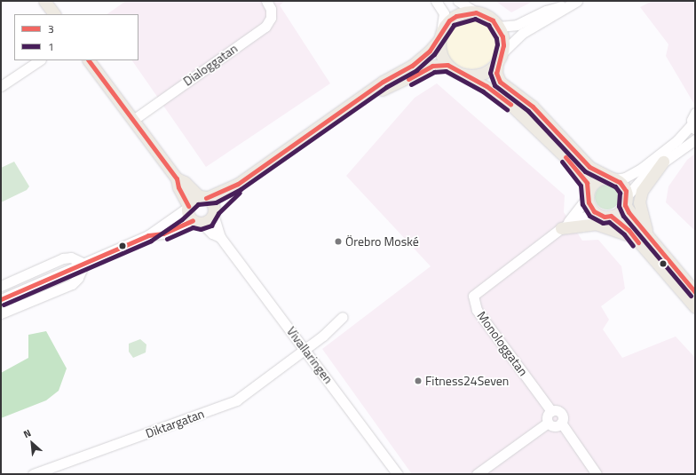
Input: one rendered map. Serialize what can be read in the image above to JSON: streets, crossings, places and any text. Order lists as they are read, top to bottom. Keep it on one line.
{"streets":{"street":["Dialoggatan","Monologgatan","Vivallaringen","Diktargatan"]},"crossings":[["Vivallaringen","Diktargatan"]],"places":["Örebro Moské","Fitness24Seven"],"lines":["transit line 3","transit line 1"],"legend":["3","1"],"north":"top left"}
